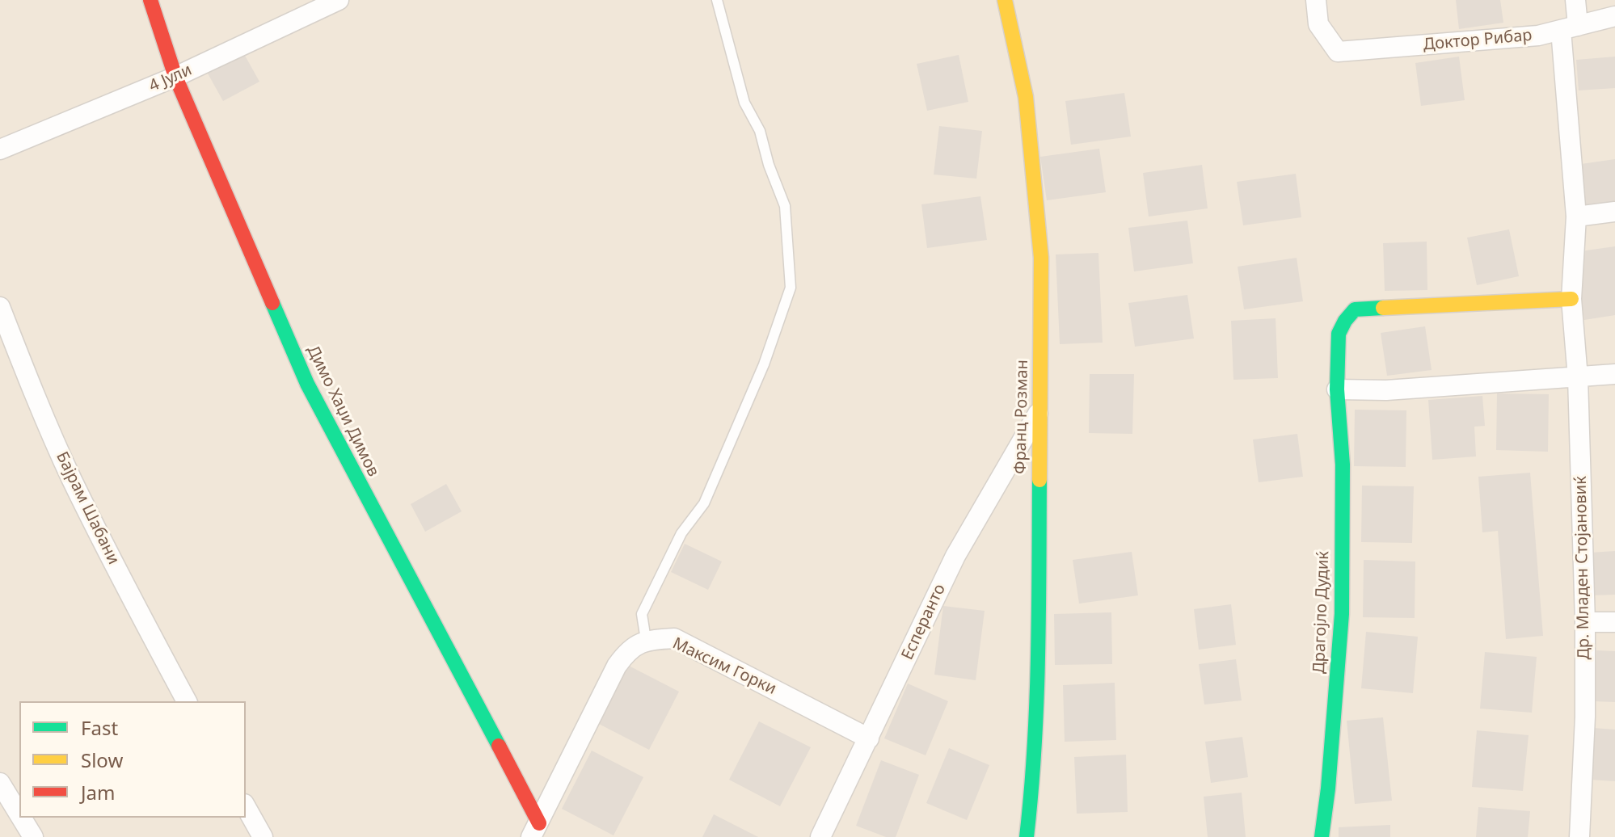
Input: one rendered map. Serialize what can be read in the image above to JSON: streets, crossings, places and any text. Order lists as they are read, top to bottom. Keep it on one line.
{"streets":{"street":["Доктор Рибар","4 Јули","Димо Хаџи Димов","Франц Розман","Бајрам Шабани","Др. Младен Стојановиќ","Драгојло Дудиќ","Есперанто","Максим Горки"]},"crossings":[["Доктор Рибар","Др. Младен Стојановиќ"],["4 Јули","Димо Хаџи Димов"],["Франц Розман","Есперанто"],["Др. Младен Стојановиќ","Драгојло Дудиќ"],["Есперанто","Максим Горки"]],"legend":["Fast","Slow","Jam"]}
